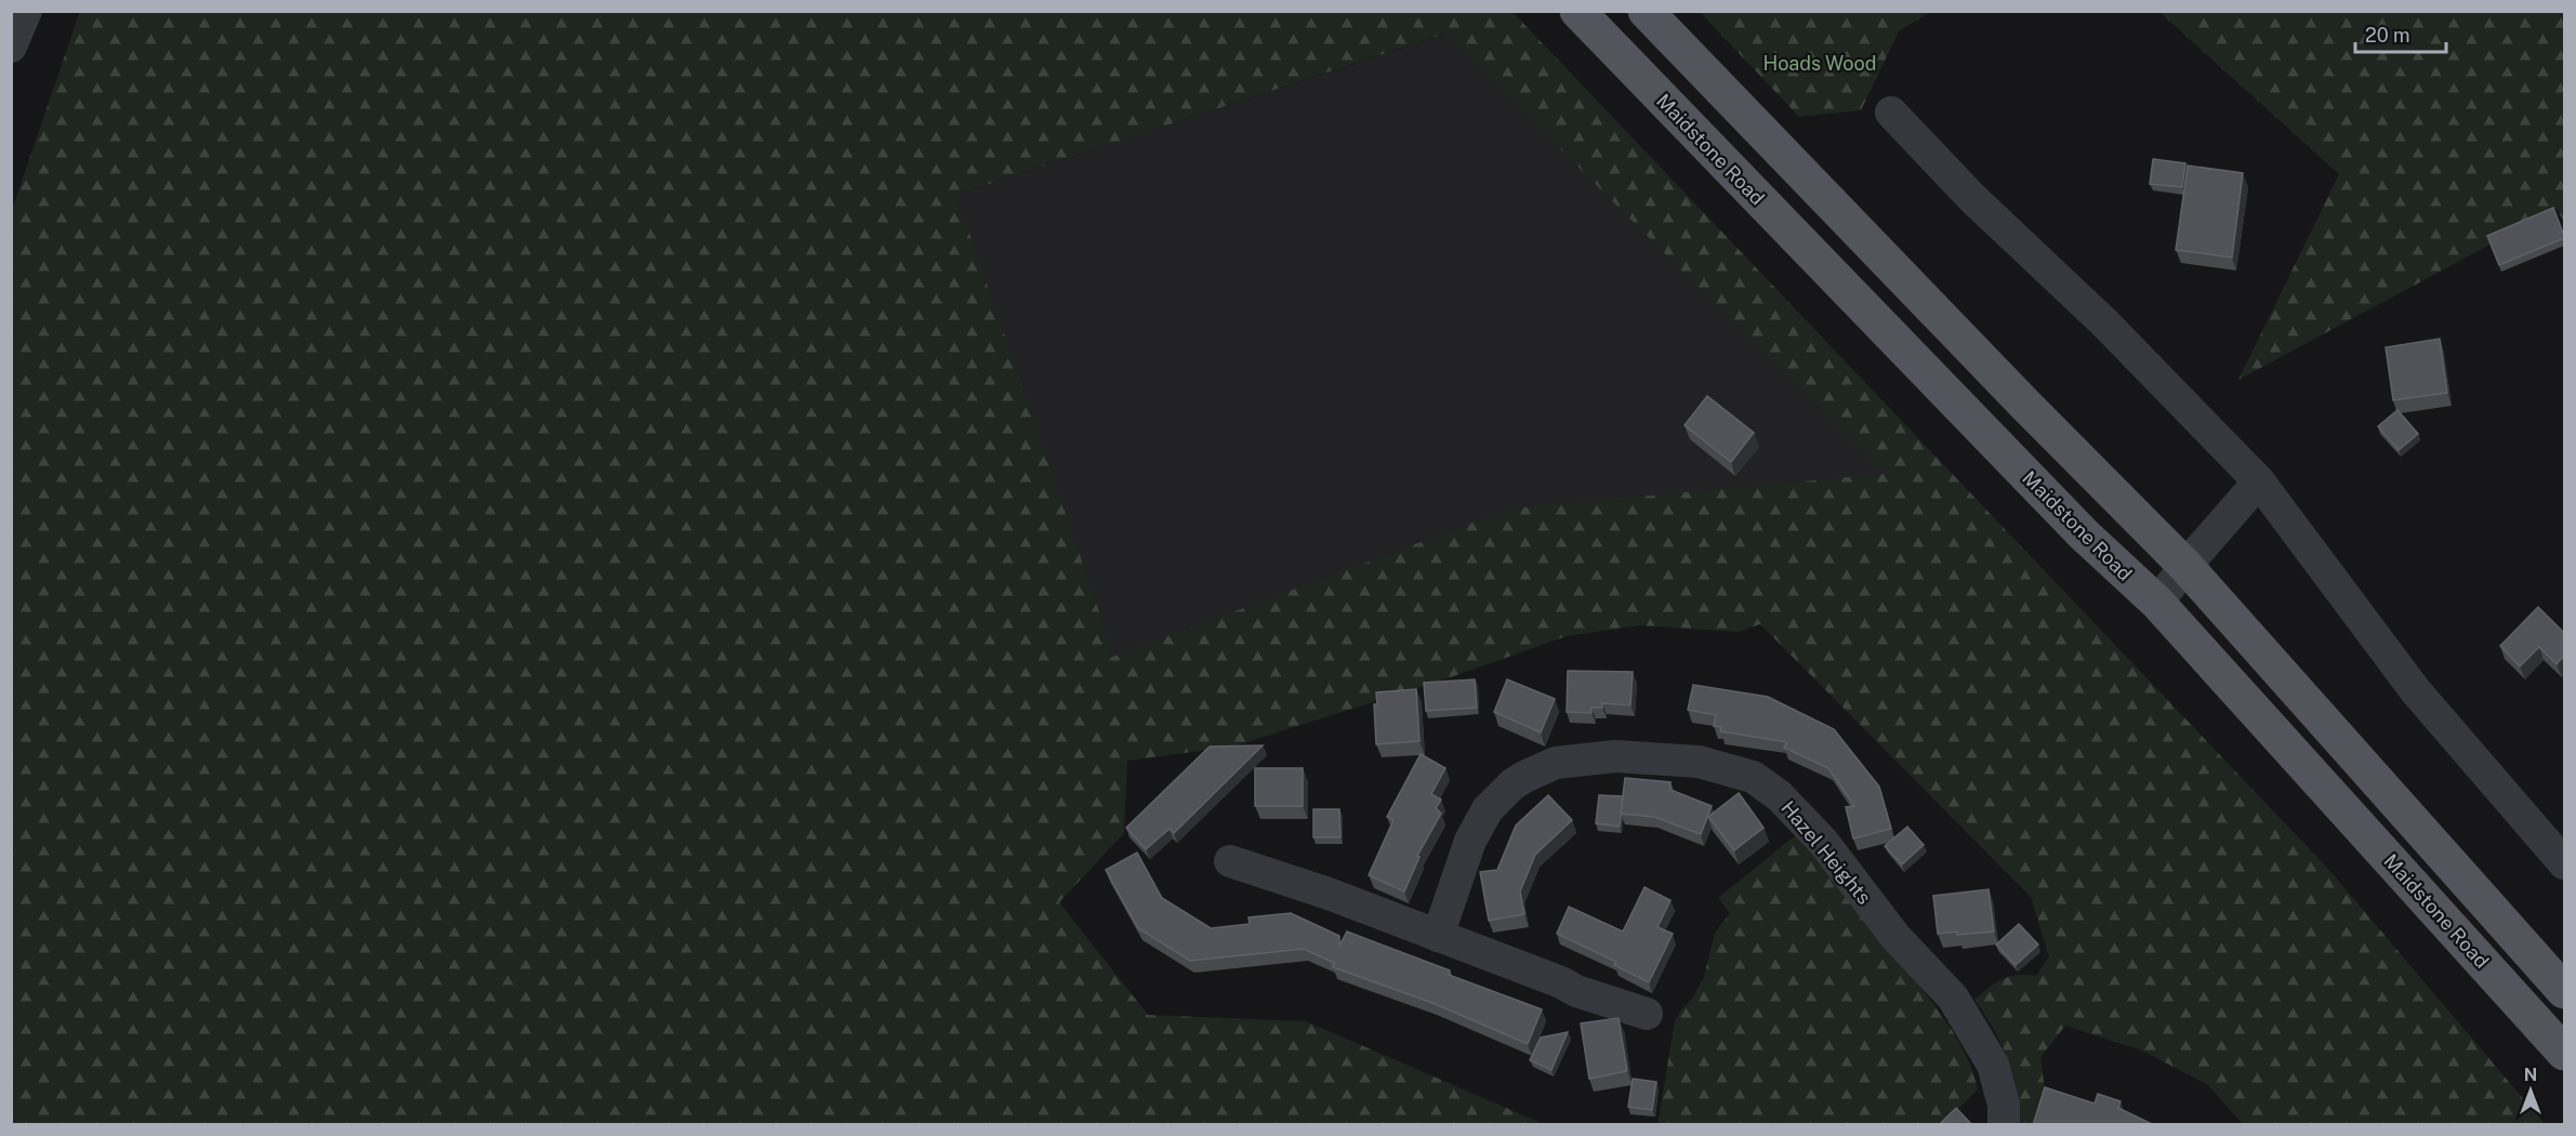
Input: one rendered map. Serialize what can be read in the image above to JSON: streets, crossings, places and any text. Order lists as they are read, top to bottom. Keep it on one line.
{"streets":{"main road":["Maidstone Road"],"street":["Hazel Heights"]},"parks":["Hoads Wood"],"scale_bar":"20 m","north":"top"}
